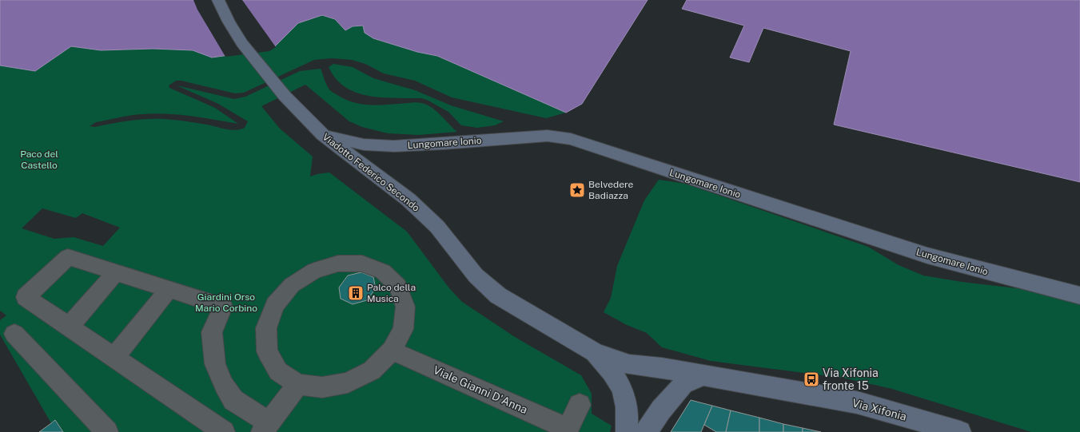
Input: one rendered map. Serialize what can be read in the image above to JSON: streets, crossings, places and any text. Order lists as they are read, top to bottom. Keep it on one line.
{"streets":{"street":["Lungomare Ionio","Viadotto Federico Secondo","Viale Gianni D'Anna","Via Xifonia"]},"crossings":[["Lungomare Ionio","Viadotto Federico Secondo"],["Viadotto Federico Secondo","Via Xifonia"]],"parks":["Paco del Castello","Giardini Orso Mario Corbino"],"places":{"place":["Belvedere Badiazza"],"building":["Palco della Musica"],"bus stop":["Via Xifonia fronte 15"]}}
